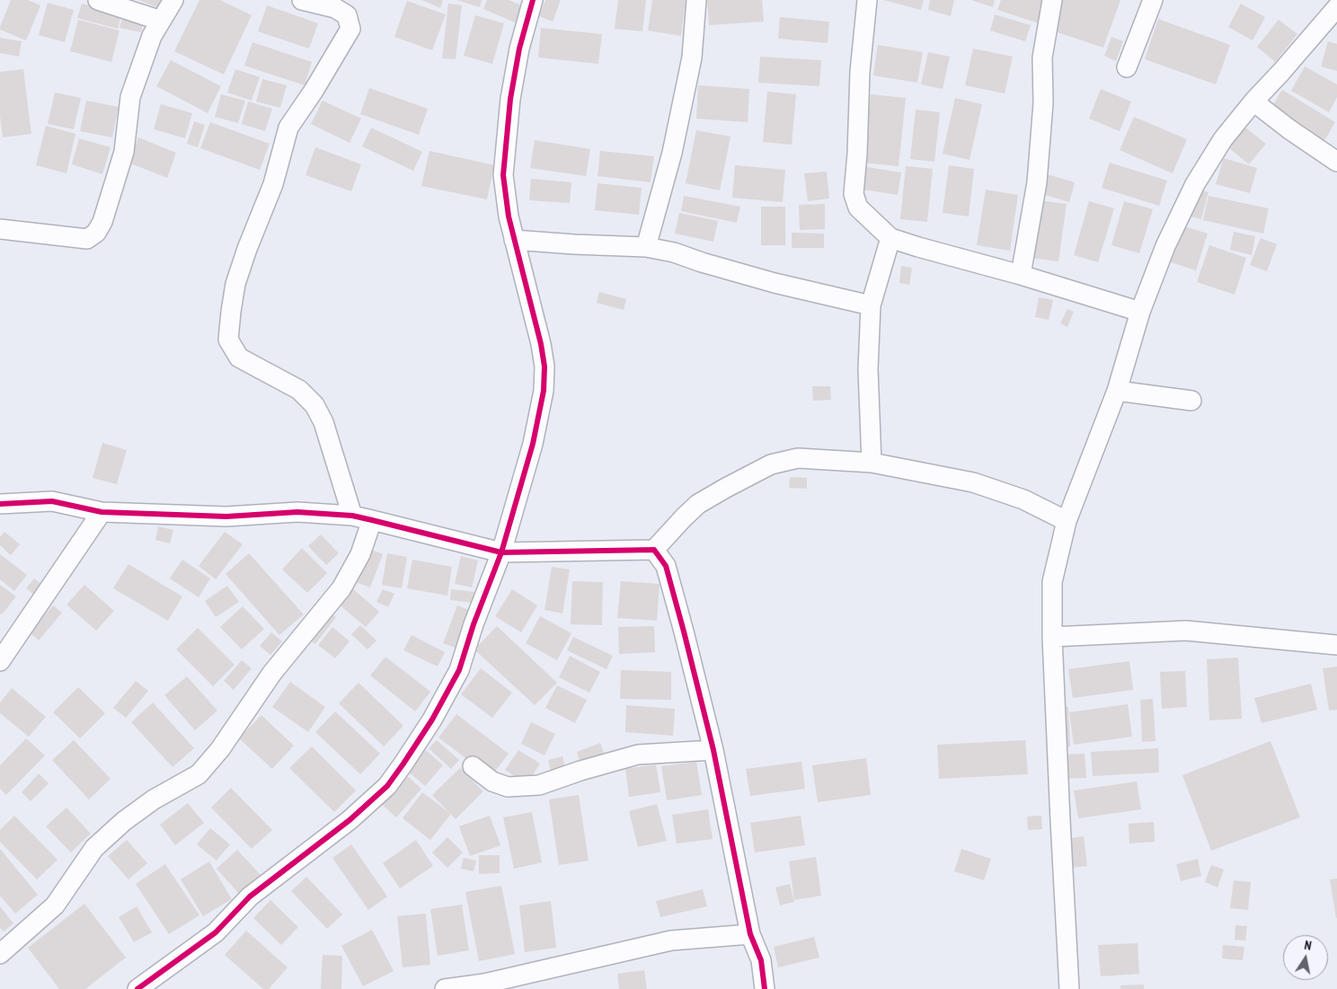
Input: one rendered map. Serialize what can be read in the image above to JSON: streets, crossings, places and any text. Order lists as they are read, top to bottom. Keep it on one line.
{"north":"top"}
